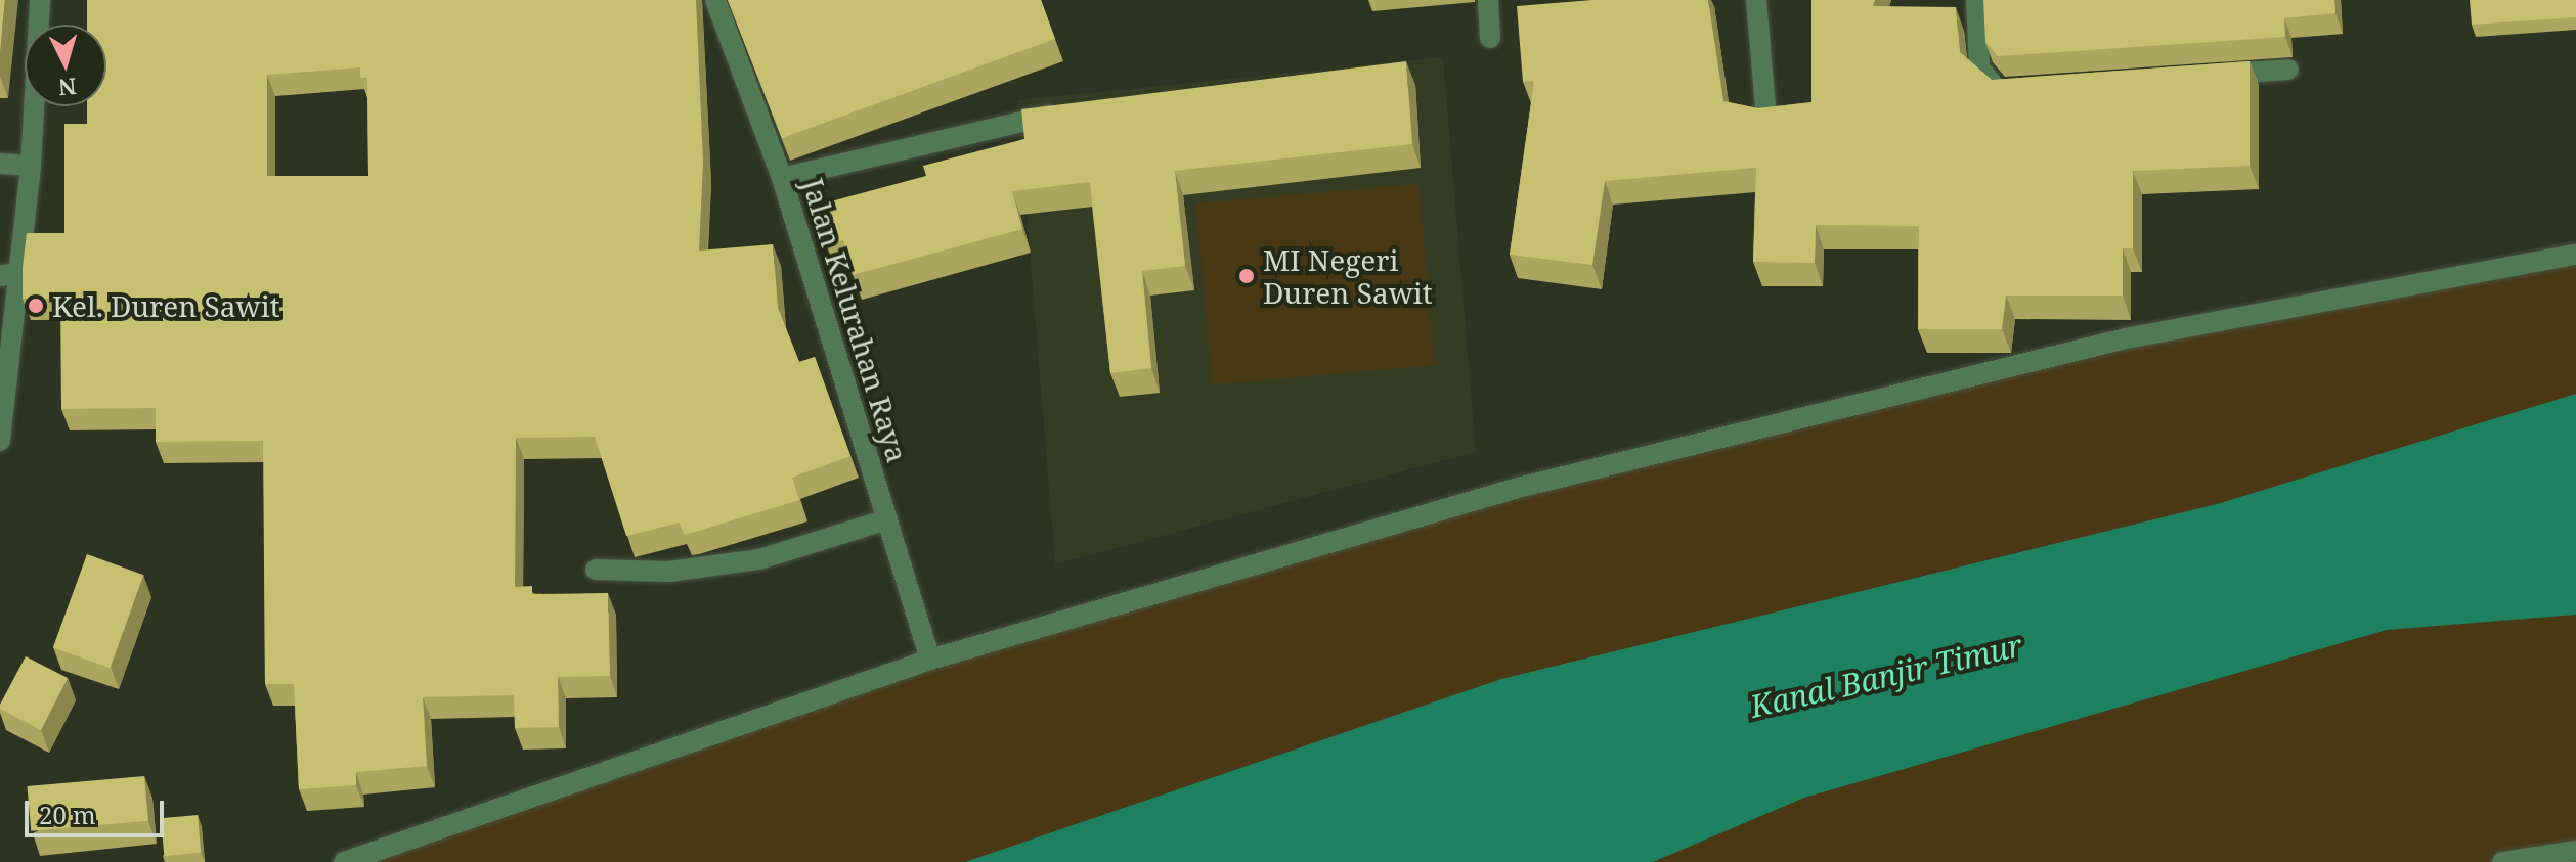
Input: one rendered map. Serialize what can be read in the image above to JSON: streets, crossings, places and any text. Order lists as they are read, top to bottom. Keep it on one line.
{"streets":{"street":["Jalan Kelurahan Raya"]},"water":["Kanal Banjir Timur"],"places":["MI Negeri Duren Sawit","Kel. Duren Sawit"],"scale_bar":"20 m","north":"bottom"}
